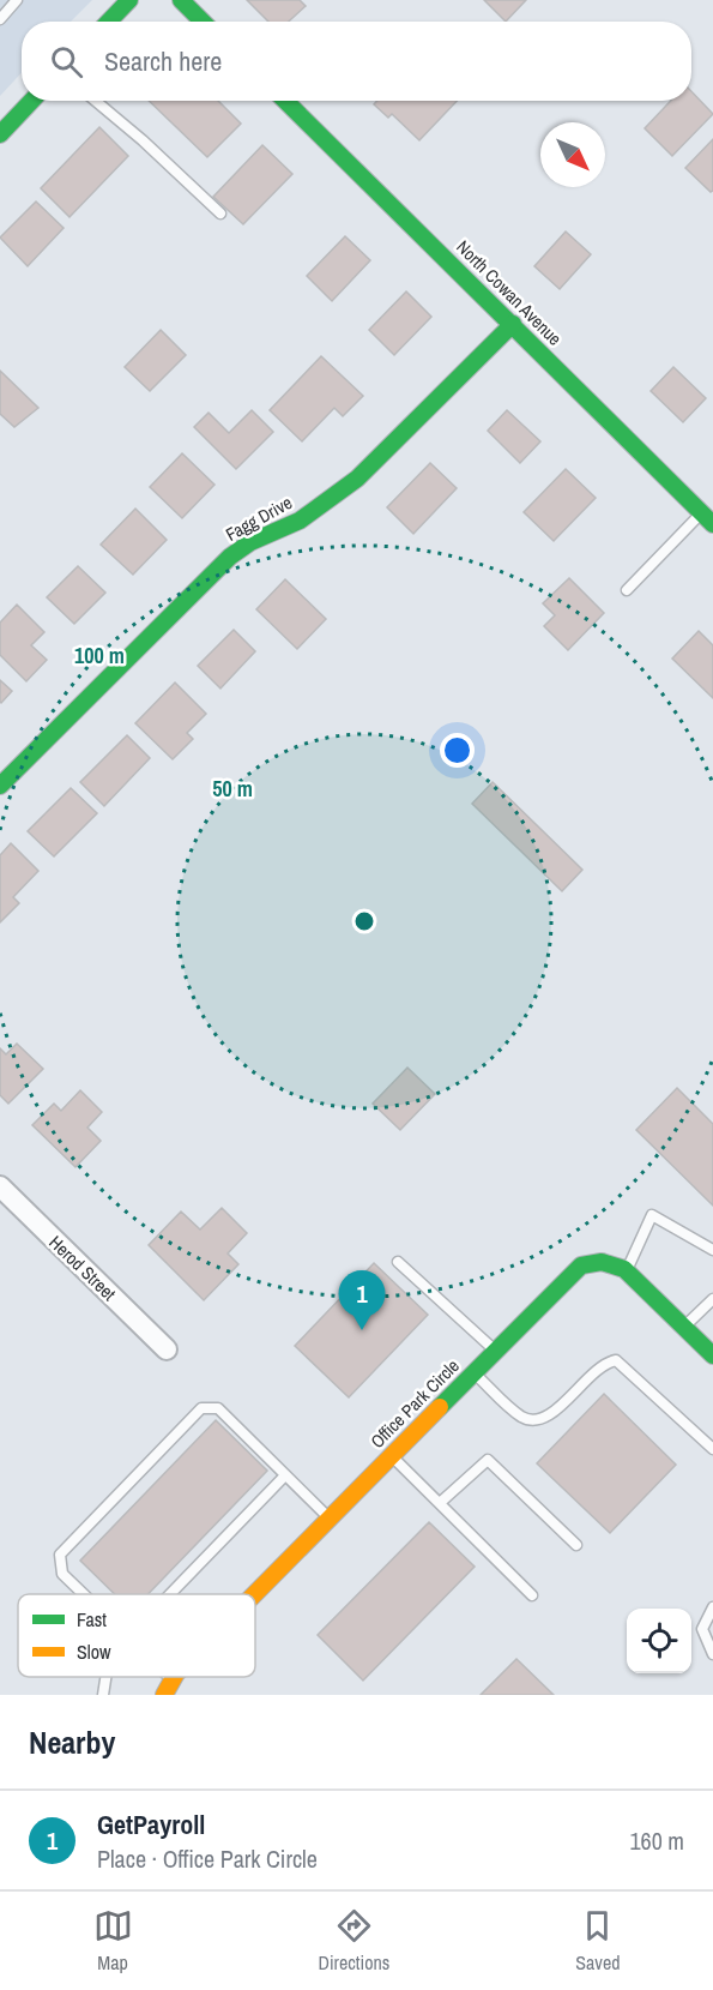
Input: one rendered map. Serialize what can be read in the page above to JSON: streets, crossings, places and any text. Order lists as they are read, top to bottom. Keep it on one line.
{"streets":{"street":["North Cowan Avenue","Fagg Drive","Herod Street","Office Park Circle"]},"crossings":[["North Cowan Avenue","Fagg Drive"]],"legend":["Fast","Slow"],"north":"bottom right","page":{"search":"Search here","pins":"1","heading":"Nearby","list":[{"mark":"1","name":"GetPayroll","note":"Place · Office Park Circle","value":"160 m"}],"nav":["Map","Directions","Saved"]},"rings":["100 m","50 m"]}
